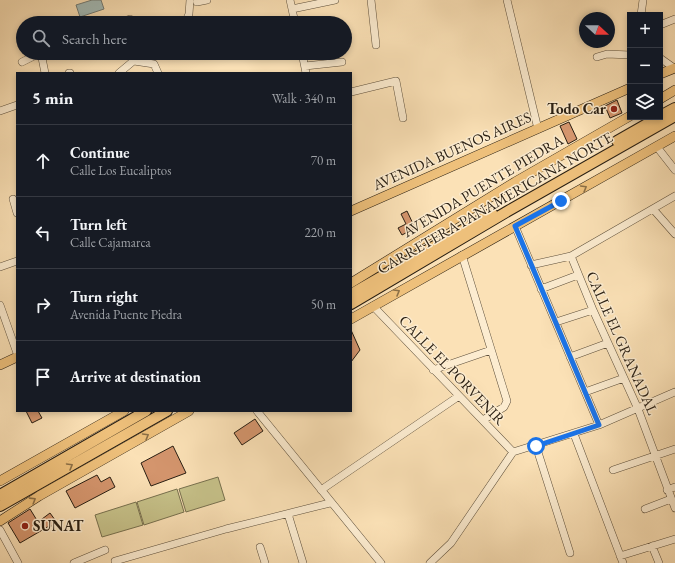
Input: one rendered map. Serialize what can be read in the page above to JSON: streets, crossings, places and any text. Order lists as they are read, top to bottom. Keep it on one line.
{"streets":{"highway":["CARRETERA PANAMERICANA NORTE"],"main road":["AVENIDA BUENOS AIRES","AVENIDA PUENTE PIEDRA"],"street":["CALLE EL GRANADAL","CALLE EL PORVENIR"]},"places":["Todo Car","SUNAT"],"north":"right","page":{"map_buttons":["+","−"],"search":"Search here","heading":["5 min","Walk · 340 m"],"list":[["Continue","Calle Los Eucaliptos","70 m"],["Turn left","Calle Cajamarca","220 m"],["Turn right","Avenida Puente Piedra","50 m"],"Arrive at destination"]}}
